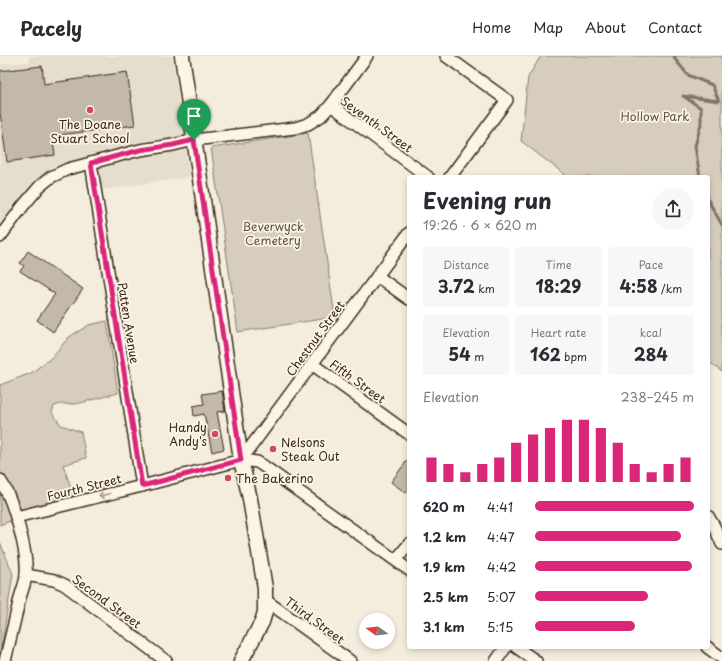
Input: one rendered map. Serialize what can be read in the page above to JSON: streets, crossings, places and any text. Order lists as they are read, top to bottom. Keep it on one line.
{"streets":{"street":["Seventh Street","Patten Avenue","Chestnut Street","Fifth Street","Fourth Street","Second Street","Third Street"]},"crossings":[["Seventh Street","Patten Avenue"],["Patten Avenue","Fourth Street"],["Chestnut Street","Fifth Street"],["Chestnut Street","Fourth Street"]],"parks":["Hollow Park","Beverwyck Cemetery"],"places":["The Doane Stuart School","Handy Andy's","Nelsons Steak Out","The Bakerino"],"north":"left","page":{"header":"Pacely","nav":["Home","Map","About","Contact"],"heading":["Evening run","19:26 · 6 × 620 m"],"stats":[["Distance","3.72 km"],["Time","18:29"],["Pace","4:58 /km"],["Elevation","54 m"],["Heart rate","162 bpm"],["kcal","284"]],"chart":["Elevation","238–245 m"],"list":[{"name":"620 m","note":"4:41"},{"name":"1.2 km","note":"4:47"},{"name":"1.9 km","note":"4:42"},{"name":"2.5 km","note":"5:07"},{"name":"3.1 km","note":"5:15"}]}}
